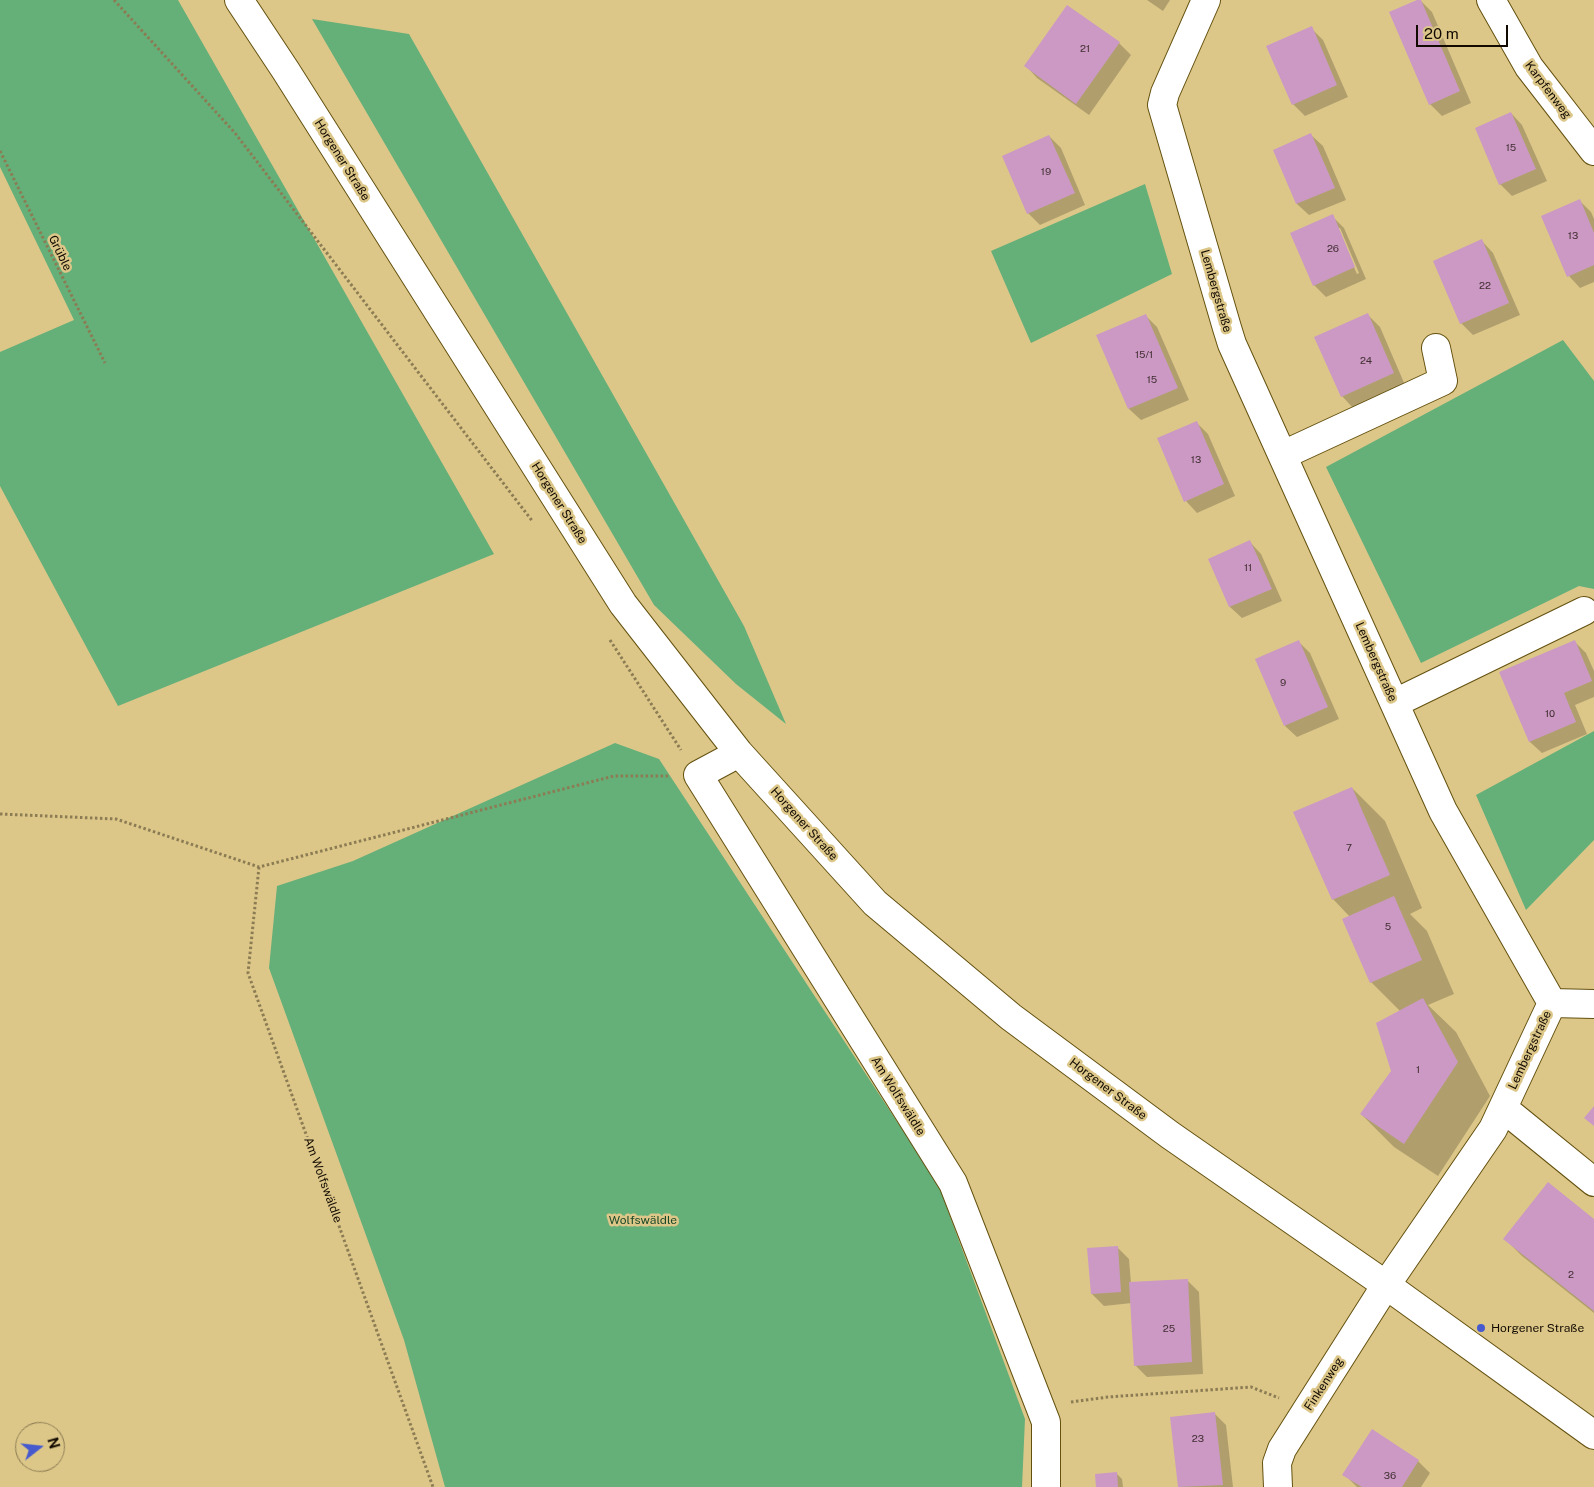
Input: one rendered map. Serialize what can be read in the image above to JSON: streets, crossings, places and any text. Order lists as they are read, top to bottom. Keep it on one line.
{"streets":{"street":["Karpfenweg","Horgener Straße","Lembergstraße","Am Wolfswäldle","Finkenweg"],"path":["Grüble"]},"crossings":[["Horgener Straße","Lembergstraße"],["Horgener Straße","Finkenweg"],["Lembergstraße","Finkenweg"]],"parks":["Wolfswäldle"],"places":["Horgener Straße"],"house_numbers":["21","15","19","13","26","22","15/1","24","15","13","11","9","10","7","5","1","2","25","23","36"],"scale_bar":"20 m","north":"right"}
